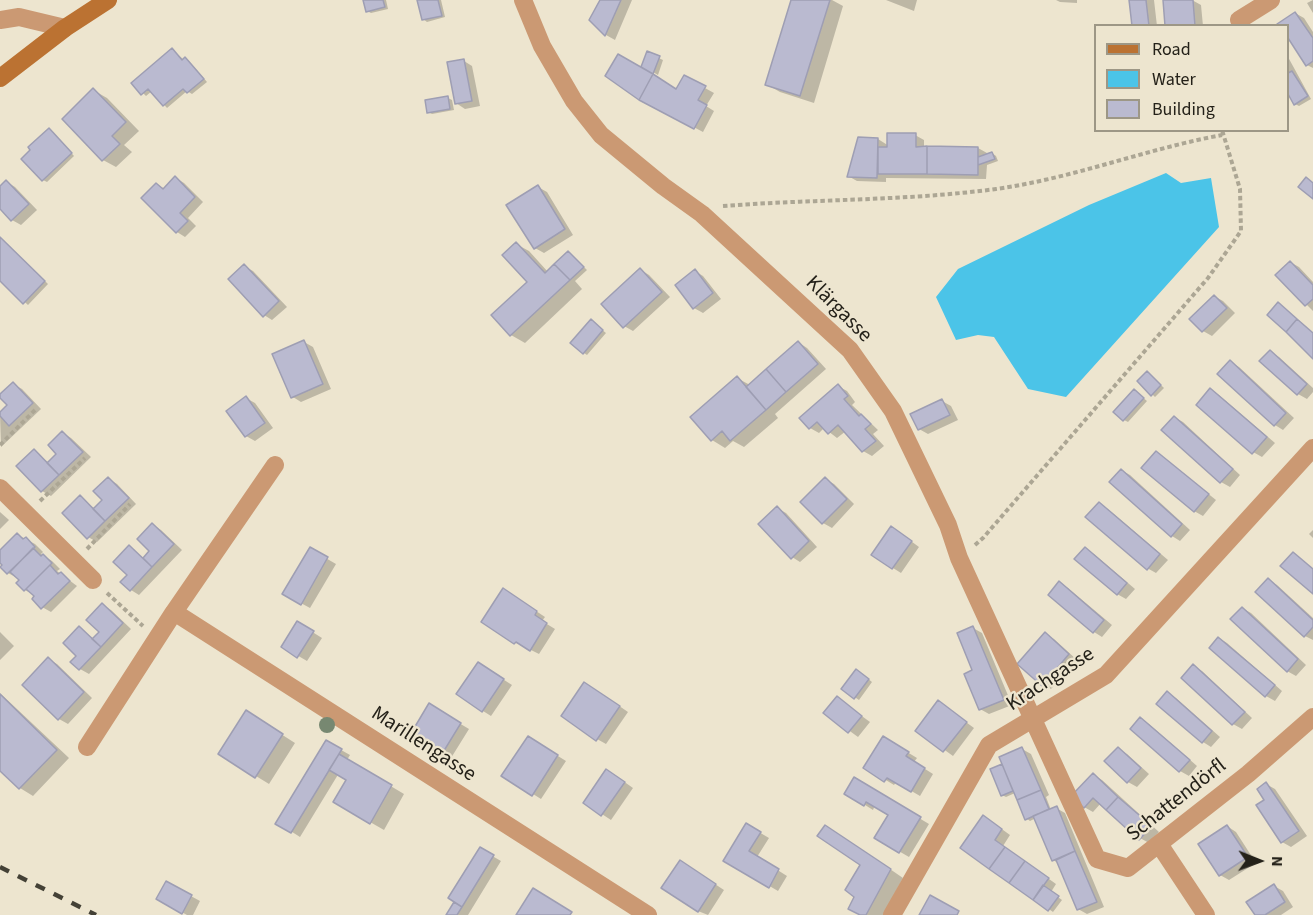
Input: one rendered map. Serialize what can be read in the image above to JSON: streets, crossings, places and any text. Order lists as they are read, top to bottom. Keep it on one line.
{"streets":{"street":["Klärgasse","Krachgasse","Marillengasse","Schattendörfl"]},"crossings":[["Klärgasse","Krachgasse"],["Klärgasse","Schattendörfl"],["Krachgasse","Schattendörfl"]],"legend":["Road","Water","Building"],"north":"right"}
